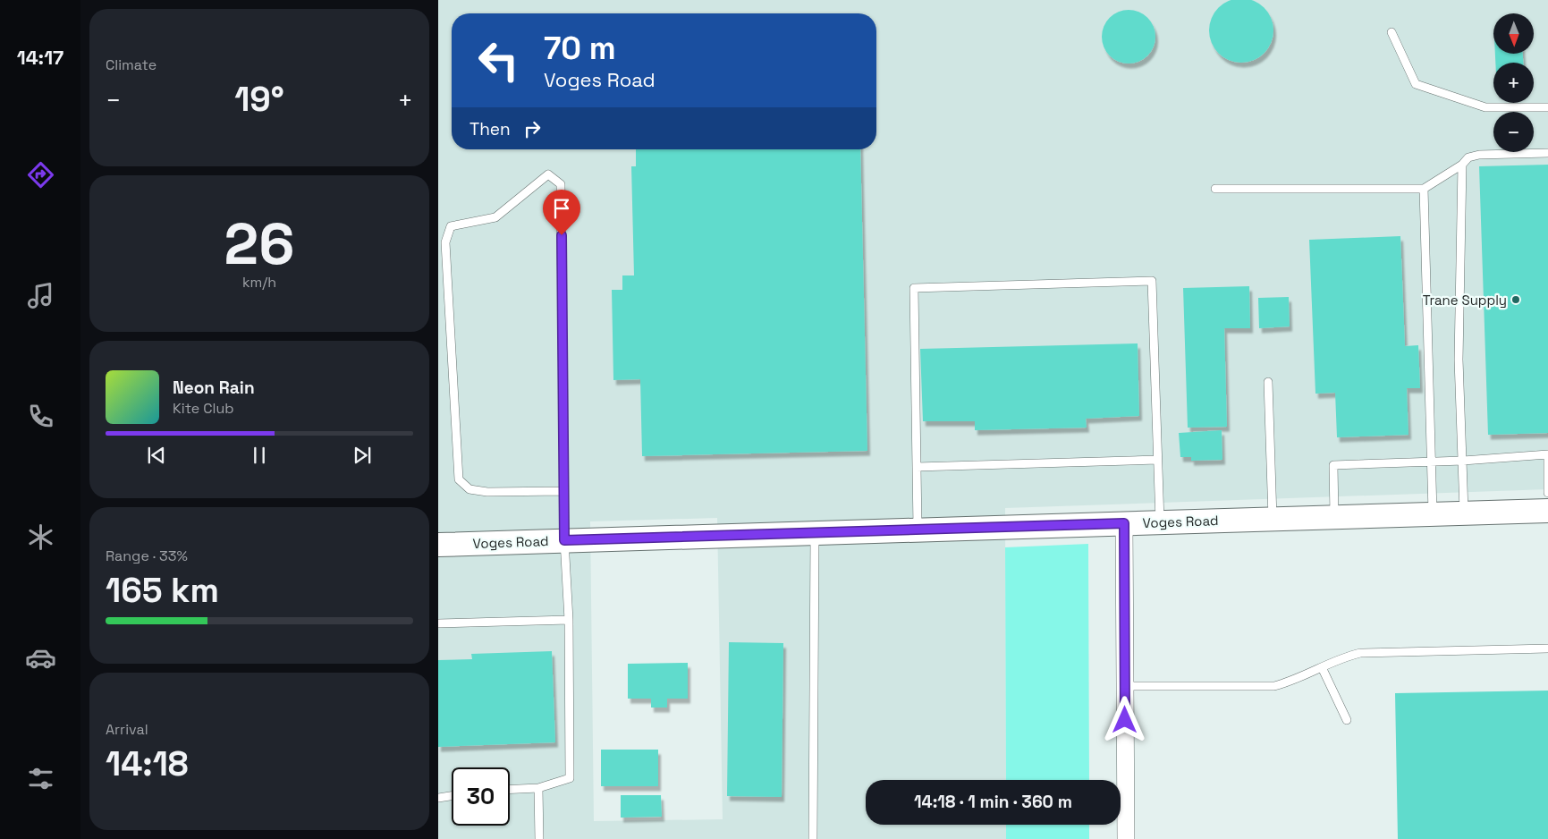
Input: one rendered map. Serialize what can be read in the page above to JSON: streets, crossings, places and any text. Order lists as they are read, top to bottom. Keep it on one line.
{"streets":{"street":["Voges Road"]},"places":["Trane Supply"],"north":"bottom","page":{"tabs":"14:17","tile":["Climate",["26","km/h"],["Range · 33%","165 km"],["Arrival","14:18"]],"map_buttons":["+","−"],"turn":["70 m","Voges Road"],"heat":["−","19°","+"],"then":"Then","song":["Neon Rain","Kite Club"],"limit":"30","trip":"14:18 · 1 min · 360 m"}}
